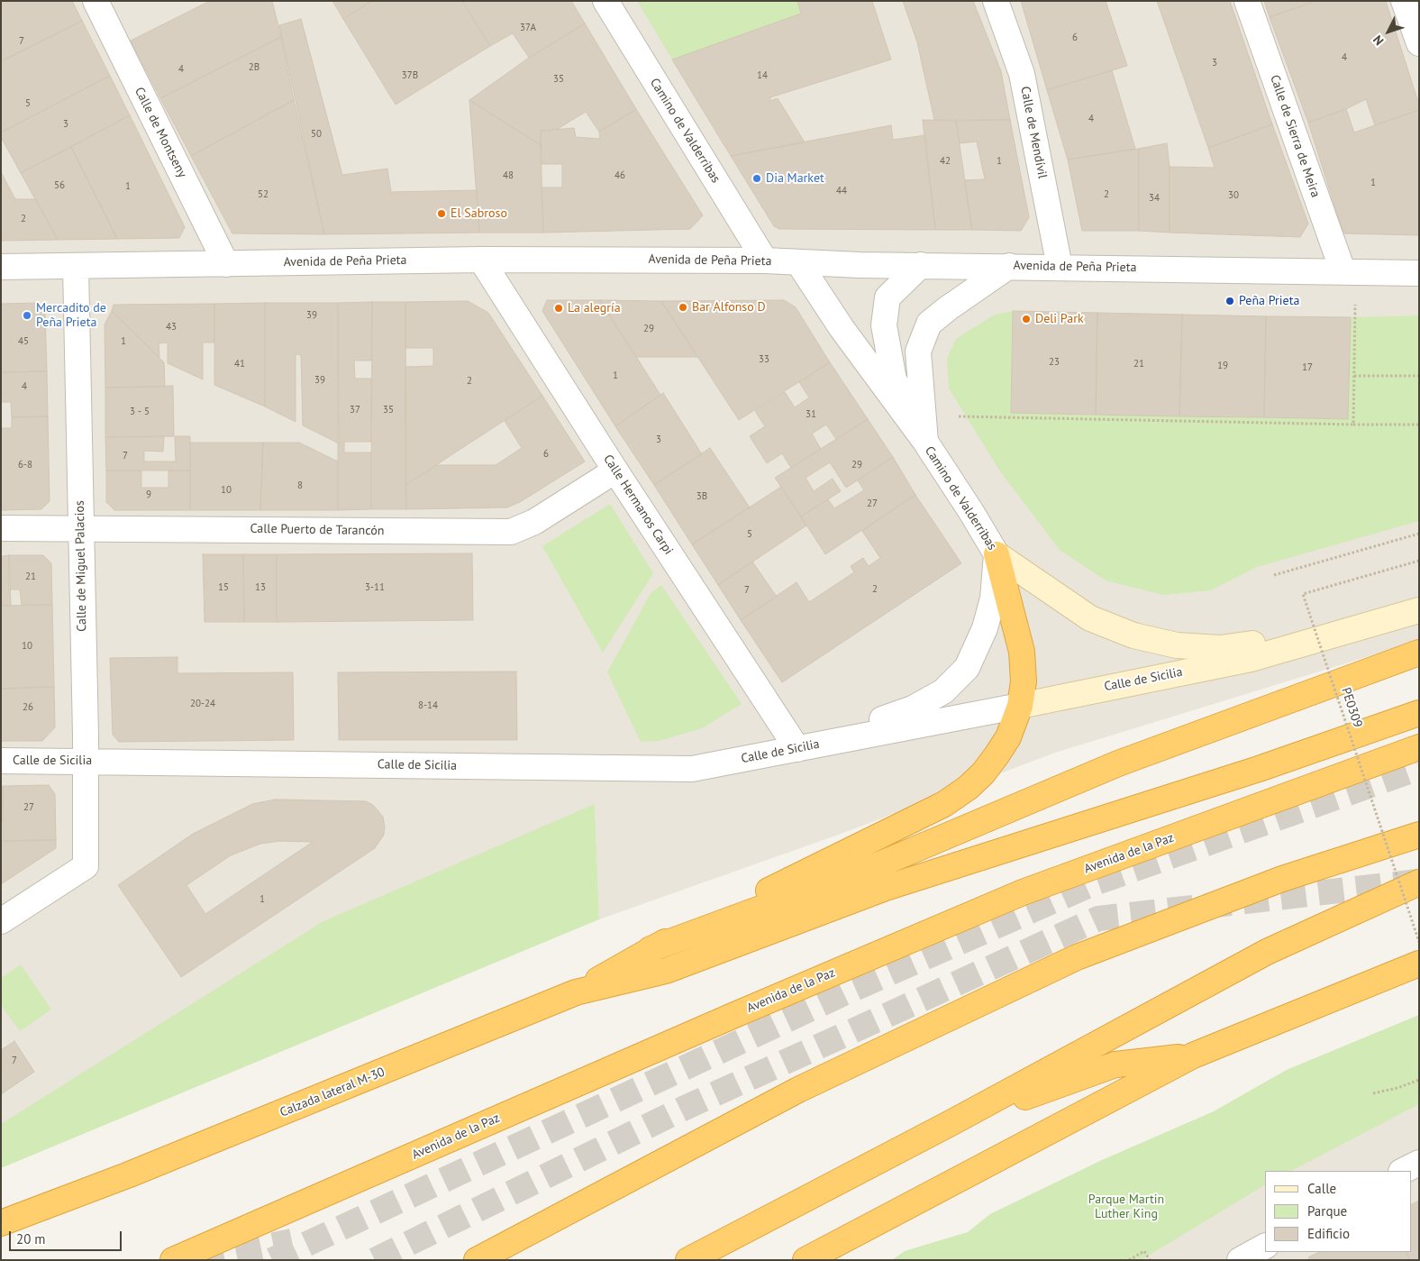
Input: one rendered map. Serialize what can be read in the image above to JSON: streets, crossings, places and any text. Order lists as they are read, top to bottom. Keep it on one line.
{"streets":{"highway":["Avenida de la Paz","Calzada lateral M-30"],"main road":["Calle de Sicilia"],"street":["Camino de Valderribas","Calle de Montseny","Calle de Mendívil","Calle de Sierra de Meira","Avenida de Peña Prieta","Calle Hermanos Carpi","Calle Puerto de Tarancón","Calle de Miguel Palacios"],"path":["PE0309"]},"crossings":[["Camino de Valderribas","Avenida de Peña Prieta"],["Camino de Valderribas","Calle de Sicilia"],["Calle de Montseny","Avenida de Peña Prieta"],["Calle de Mendívil","Avenida de Peña Prieta"],["Calle de Sierra de Meira","Avenida de Peña Prieta"],["Avenida de Peña Prieta","Calle Hermanos Carpi"],["Avenida de Peña Prieta","Calle de Miguel Palacios"],["Calle Hermanos Carpi","Calle Puerto de Tarancón"],["Calle Hermanos Carpi","Calle de Sicilia"],["Calle Puerto de Tarancón","Calle de Miguel Palacios"],["Calle de Miguel Palacios","Calle de Sicilia"]],"parks":["Parque Martin Luther King"],"places":["Dia Market","El Sabroso","Peña Prieta","Bar Alfonso D","La alegría","Mercadito de Peña Prieta","Deli Park"],"house_numbers":["37A","6","7","4","3","2B","4","37B","14","35","5","4","3","50","42","1","48","46","1","56","1","44","52","2","30","34","2","39","43","29","45","1","33","23","41","21","19","17","1","39","2","4","37","35","3 - 5","31","3","6","7","6-8","29","8","10","9","3B","27","5","21","15","13","3-11","2","7","10","20-24","8-14","26","27","1","7"],"legend":["Calle","Parque","Edificio"],"scale_bar":"20 m","north":"bottom left"}
